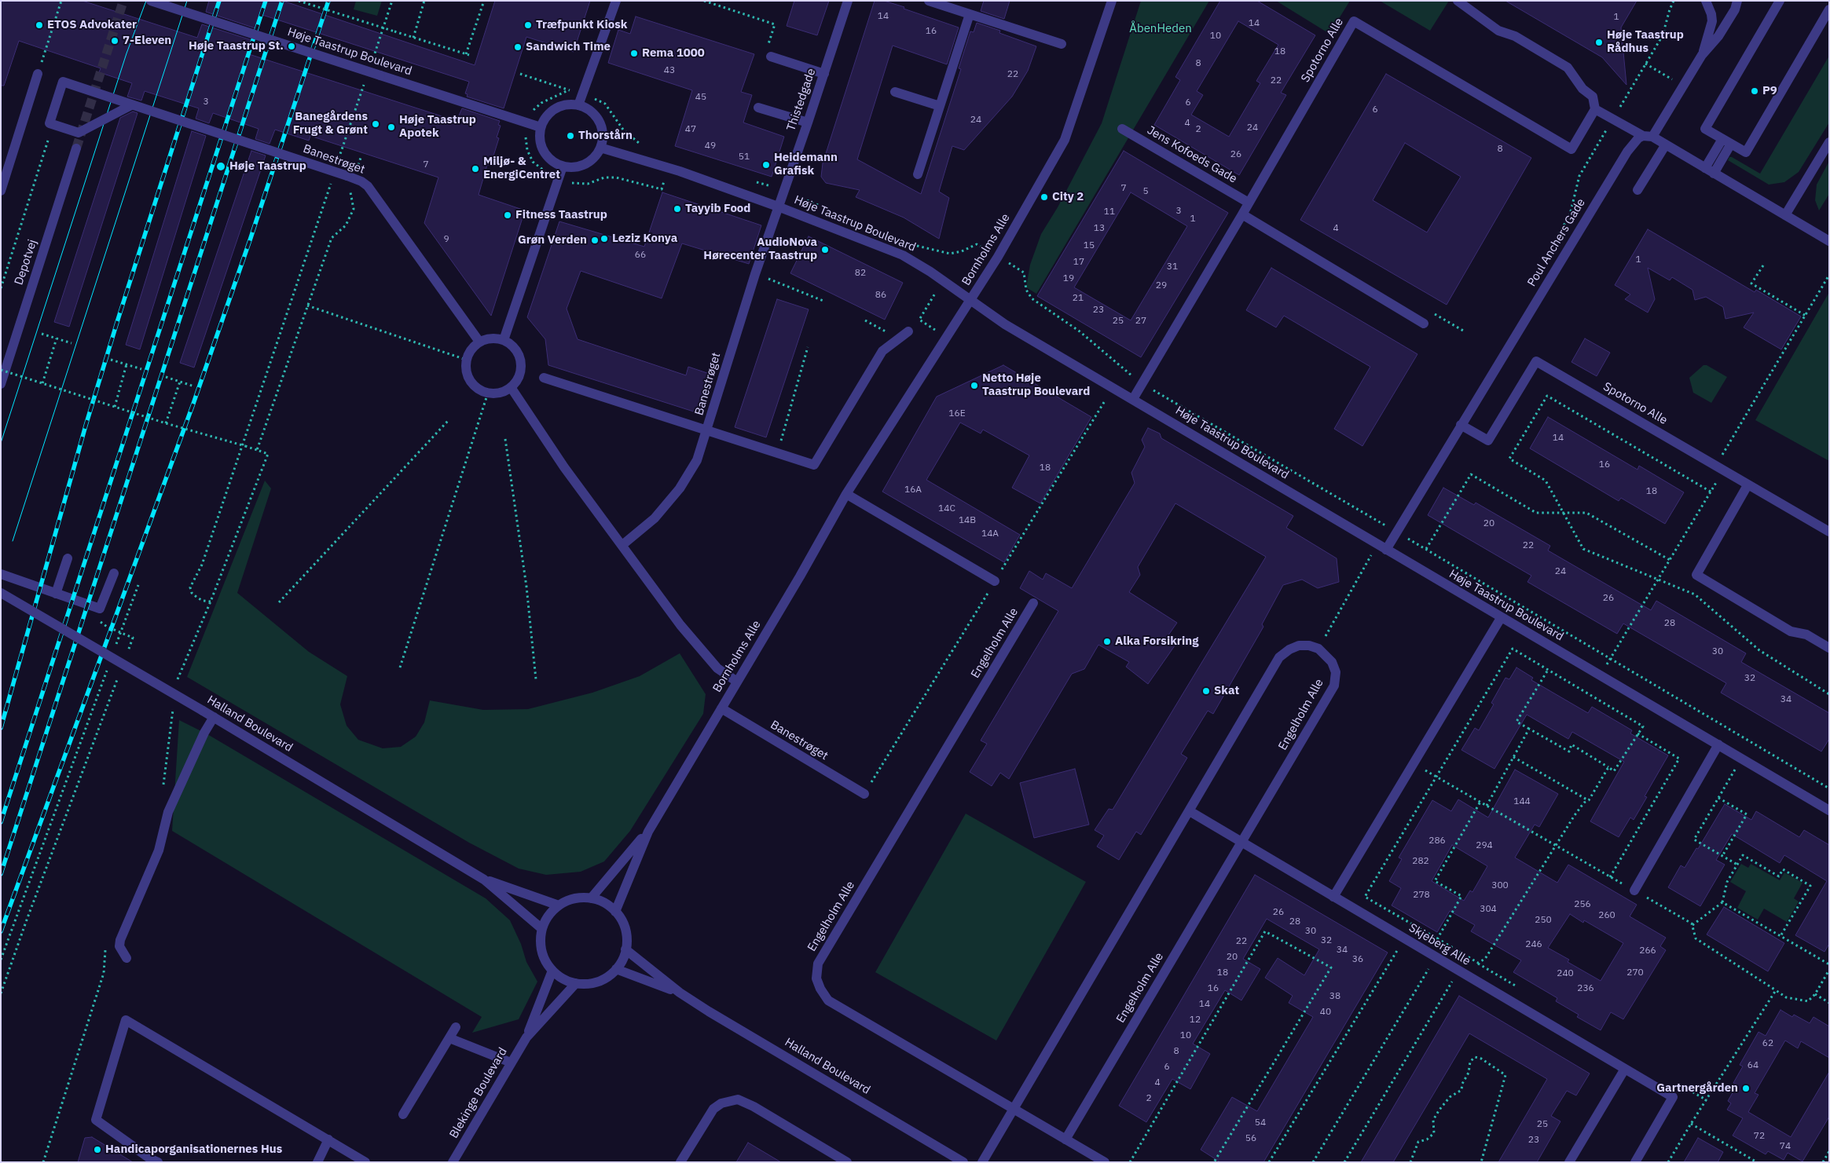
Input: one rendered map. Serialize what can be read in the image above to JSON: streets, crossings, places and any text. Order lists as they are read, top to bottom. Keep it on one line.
{"streets":{"street":["Spotorno Alle","Høje Taastrup Boulevard","Thistedgade","Jens Kofoeds Gade","Banestrøget","Poul Anchers Gade","Bornholms Alle","Depotvej","Engelholm Alle","Halland Boulevard","Skjeberg Alle","Blekinge Boulevard"]},"crossings":[["Spotorno Alle","Høje Taastrup Boulevard"],["Spotorno Alle","Jens Kofoeds Gade"],["Spotorno Alle","Poul Anchers Gade"],["Høje Taastrup Boulevard","Thistedgade"],["Høje Taastrup Boulevard","Banestrøget"],["Høje Taastrup Boulevard","Poul Anchers Gade"],["Høje Taastrup Boulevard","Bornholms Alle"],["Thistedgade","Banestrøget"],["Banestrøget","Bornholms Alle"],["Bornholms Alle","Halland Boulevard"],["Bornholms Alle","Blekinge Boulevard"],["Engelholm Alle","Skjeberg Alle"],["Halland Boulevard","Blekinge Boulevard"]],"parks":["ÅbenHeden"],"places":["ETOS Advokater","Træfpunkt Kiosk","7-Eleven","Høje Taastrup Rådhus","Høje Taastrup St.","Sandwich Time","Rema 1000","P9","Banegårdens Frugt & Grønt","Høje Taastrup Apotek","Thorstårn","Heidemann Grafisk","Høje Taastrup","Miljø- & EnergiCentret","City 2","Tayyib Food","Fitness Taastrup","Leziz Konya","Grøn Verden","AudioNova Hørecenter Taastrup","Netto Høje Taastrup Boulevard","Alka Forsikring","Skat","Gartnergården","Handicaporganisationernes Hus"],"house_numbers":["14","1","14","16","10","18","8","43","22","22","45","3","6","6","24","4","24","47","2","49","8","26","51","7","7","5","3","11","1","13","4","9","15","66","1","17","31","82","19","29","86","21","23","25","27","16E","14","16","18","16A","18","14C","14B","20","14A","22","24","26","28","30","32","34","144","286","294","282","300","278","256","304","26","260","250","28","30","32","22","246","34","266","20","36","18","270","240","16","236","38","14","40","12","10","62","8","64","6","4","2","54","25","72","56","23","74"]}
